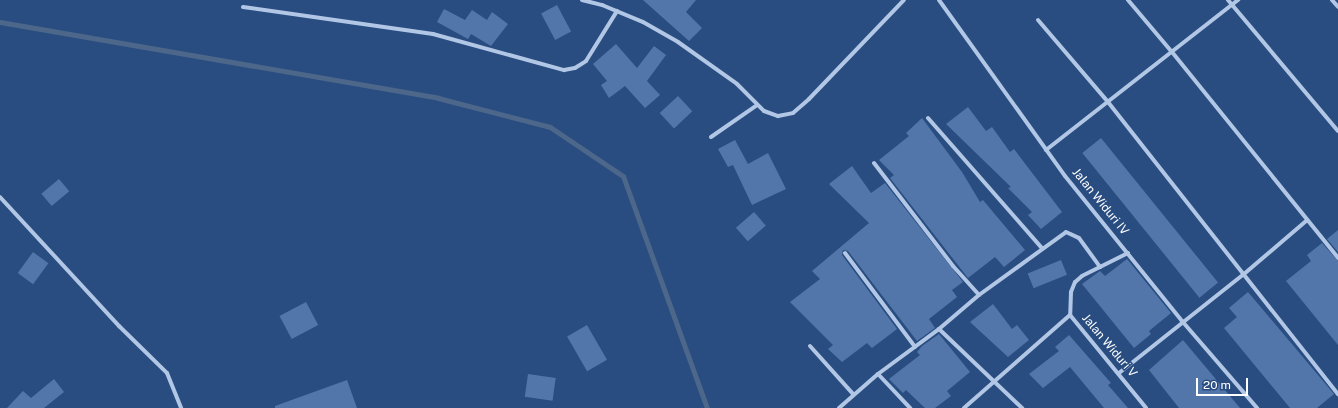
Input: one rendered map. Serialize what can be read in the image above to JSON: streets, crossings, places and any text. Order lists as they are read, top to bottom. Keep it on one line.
{"streets":{"street":["Jalan Widuri IV","Jalan Widuri V"]},"crossings":[["Jalan Widuri IV","Jalan Widuri V"]],"scale_bar":"20 m"}
